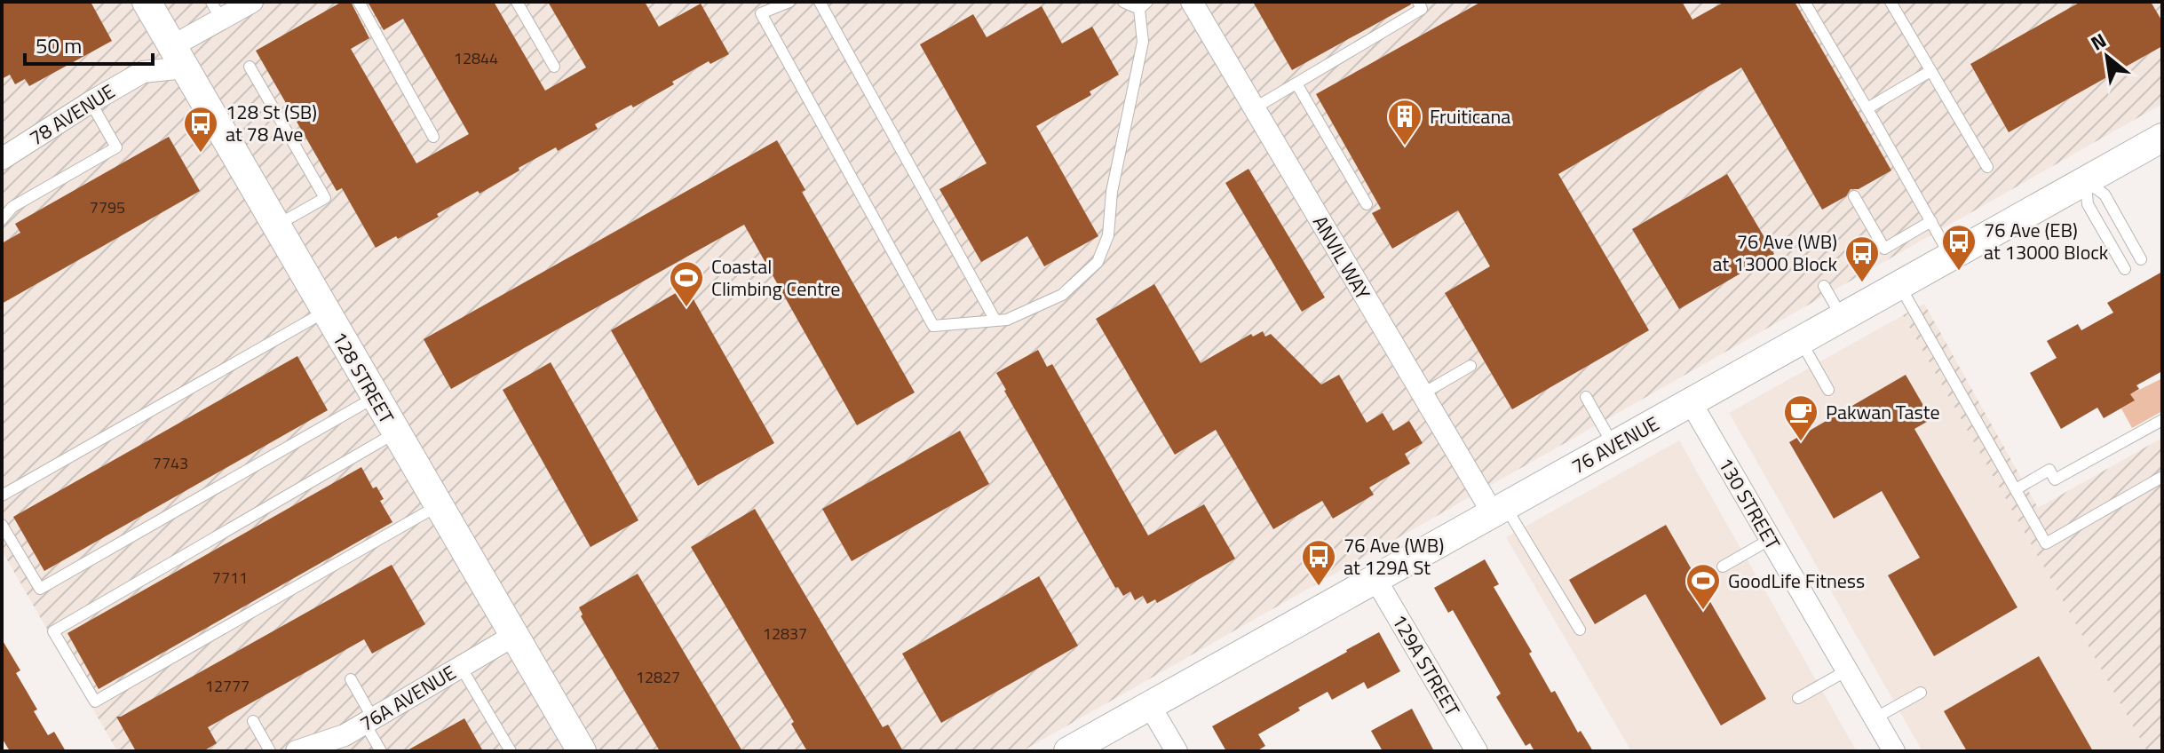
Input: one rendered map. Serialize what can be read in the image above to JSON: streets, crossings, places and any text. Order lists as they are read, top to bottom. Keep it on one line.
{"streets":{"main road":["128 STREET","76 AVENUE"],"street":["78 AVENUE","ANVIL WAY","130 STREET","129A STREET","76A AVENUE"]},"crossings":[["78 AVENUE","128 STREET"],["ANVIL WAY","76 AVENUE"],["128 STREET","76A AVENUE"],["76 AVENUE","130 STREET"],["76 AVENUE","129A STREET"]],"places":{"building":["Fruiticana"],"bus stop":["128 St (SB) at 78 Ave","76 Ave (EB) at 13000 Block","76 Ave (WB) at 13000 Block","76 Ave (WB) at 129A St"],"sports":["Coastal Climbing Centre","GoodLife Fitness"],"cafe":["Pakwan Taste"]},"house_numbers":["12844","7795","7743","7711","12837","12827","12777"],"scale_bar":"50 m","north":"top left"}
